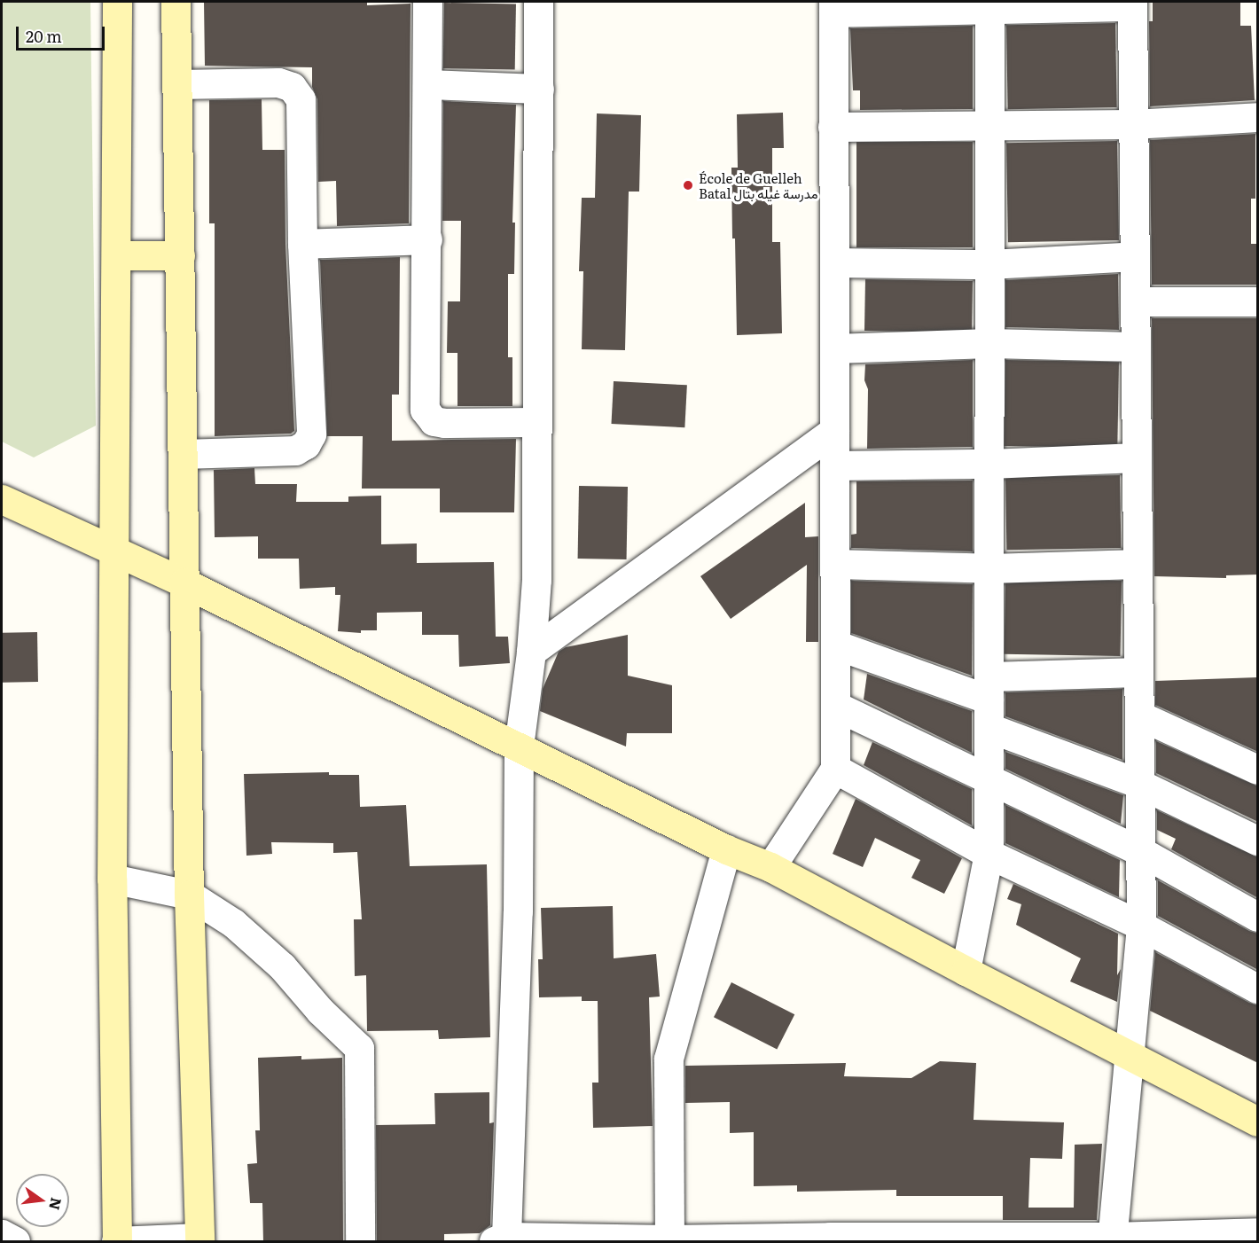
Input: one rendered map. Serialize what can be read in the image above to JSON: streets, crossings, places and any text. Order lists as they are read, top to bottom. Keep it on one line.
{"places":["École de Guelleh Batal مدرسة غيله بتال"],"scale_bar":"20 m","north":"right"}
